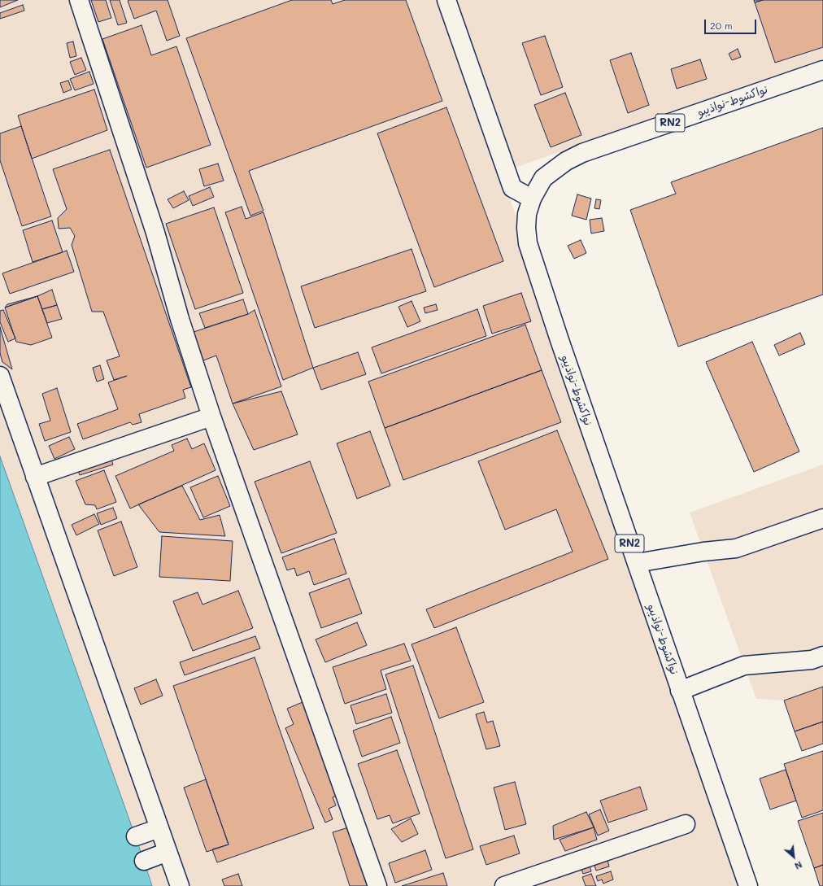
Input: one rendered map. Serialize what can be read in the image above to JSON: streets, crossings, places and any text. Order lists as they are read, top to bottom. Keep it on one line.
{"streets":{"main road":["نواكشوط-نواذيبو","RN2"]},"scale_bar":"20 m","north":"bottom right"}
